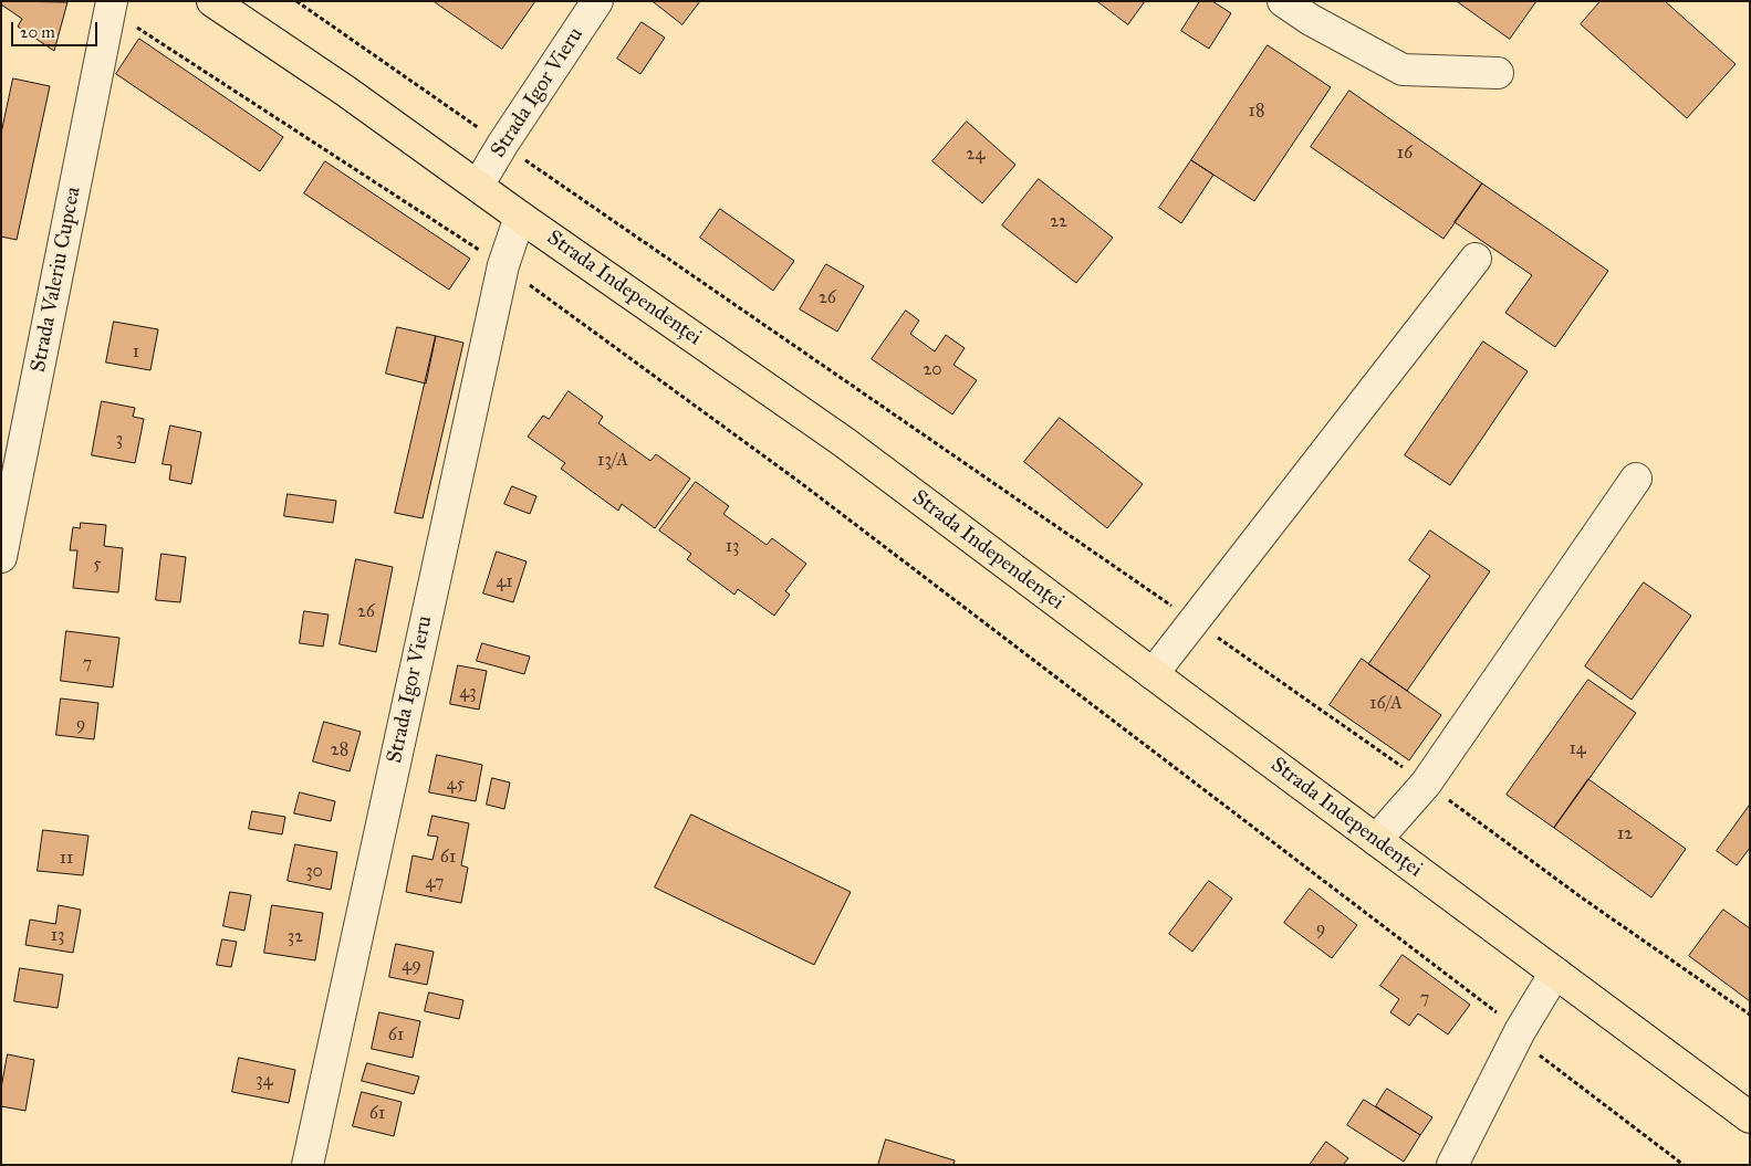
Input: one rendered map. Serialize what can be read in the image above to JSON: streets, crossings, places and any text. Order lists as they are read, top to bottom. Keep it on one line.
{"streets":{"main road":["Strada Independenței"],"street":["Strada Igor Vieru","Strada Valeriu Cupcea"]},"crossings":[["Strada Igor Vieru","Strada Independenței"]],"house_numbers":["18","16","24","22","26","1","20","3","13/A","13","5","41","26","7","43","16/A","9","14","28","45","12","61","11","30","47","9","13","32","49","7","61","34","61"],"scale_bar":"20 m"}
